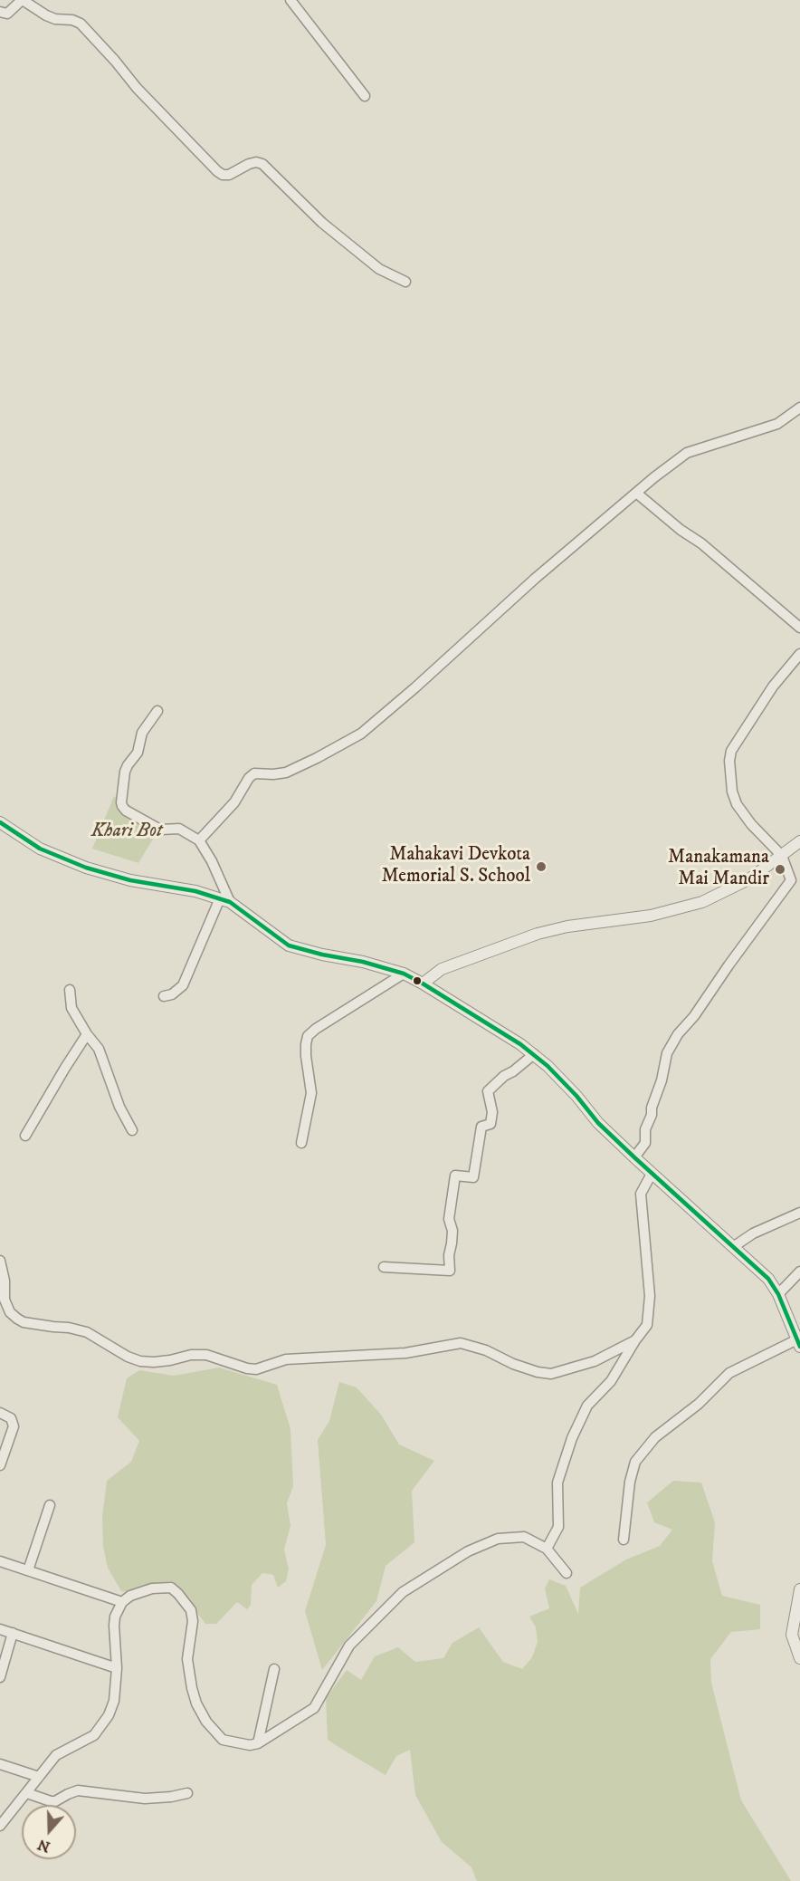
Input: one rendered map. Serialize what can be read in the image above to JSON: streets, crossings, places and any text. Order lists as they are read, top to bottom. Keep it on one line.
{"parks":["Khari Bot"],"places":["Mahakavi Devkota Memorial S. School","Manakamana Mai Mandir"],"north":"bottom"}
